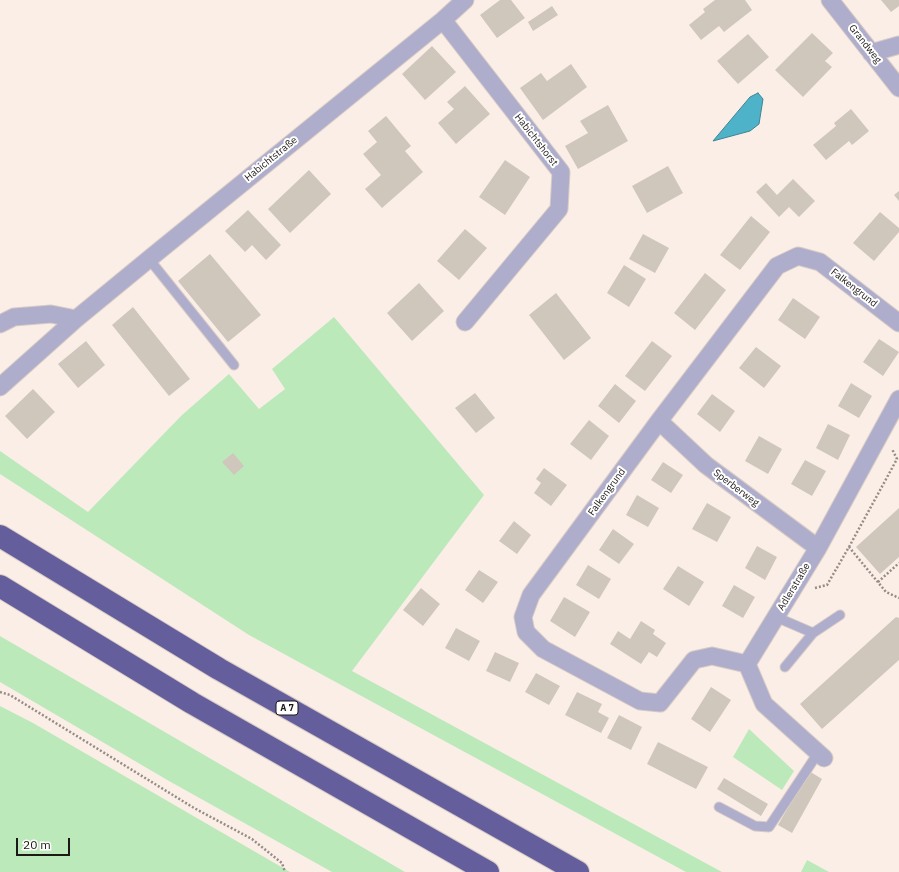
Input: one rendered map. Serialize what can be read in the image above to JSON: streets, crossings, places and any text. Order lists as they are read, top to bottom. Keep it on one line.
{"streets":{"highway":["A 7"],"street":["Grandweg","Habichtshorst","Habichtstraße","Falkengrund","Sperberweg","Adlerstraße"]},"crossings":[["Habichtshorst","Habichtstraße"],["Falkengrund","Sperberweg"],["Falkengrund","Adlerstraße"],["Sperberweg","Adlerstraße"]],"scale_bar":"20 m"}
